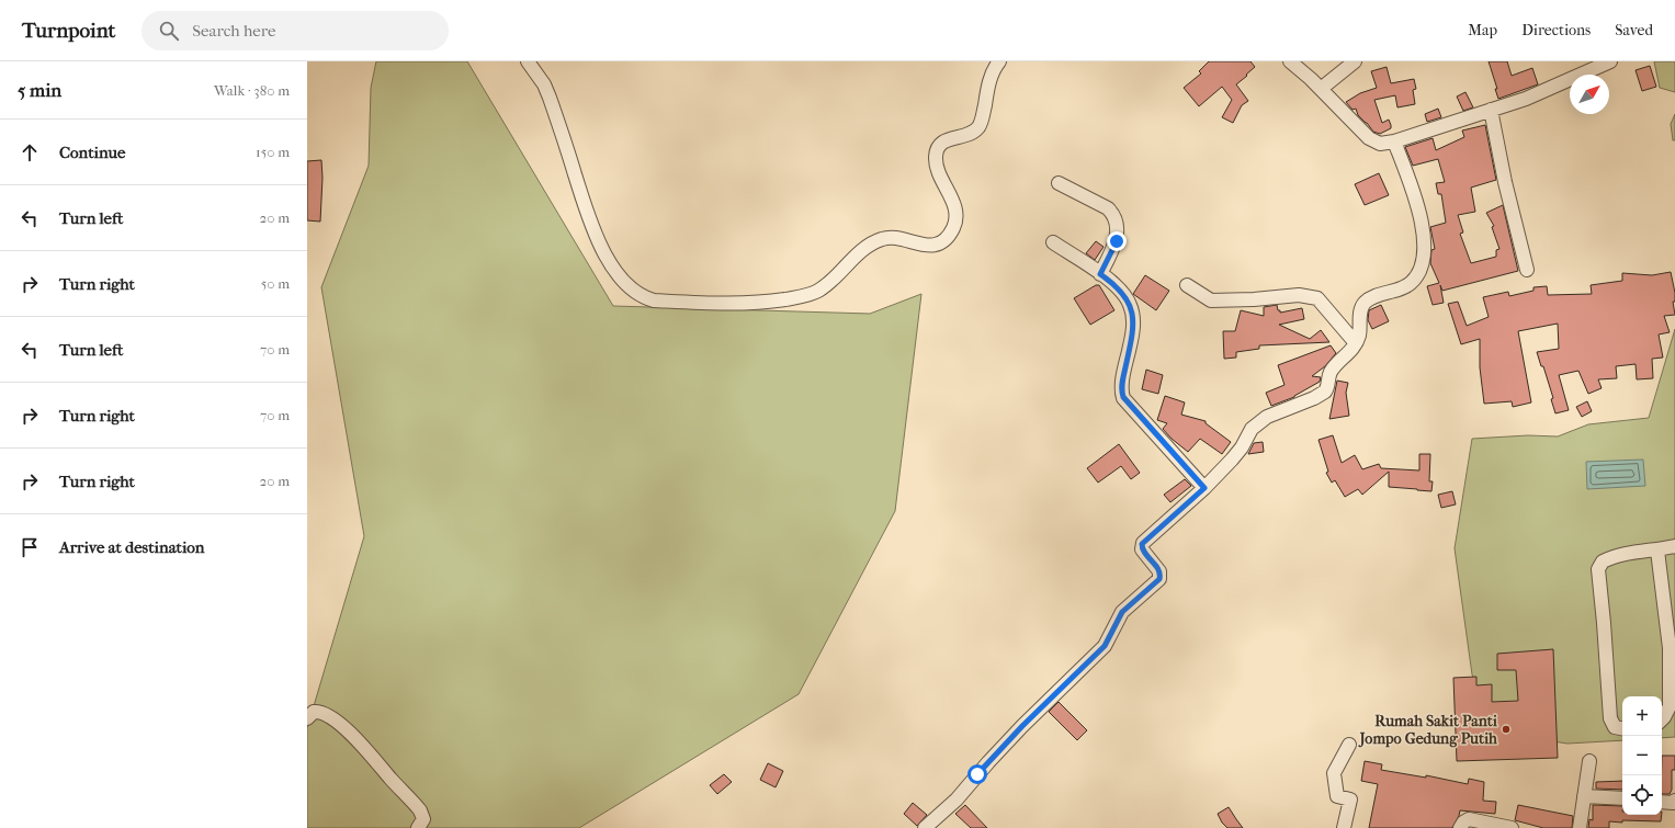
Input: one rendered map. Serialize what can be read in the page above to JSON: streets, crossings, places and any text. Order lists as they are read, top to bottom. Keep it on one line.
{"places":["Rumah Sakit Panti Jompo Gedung Putih"],"north":"top right","page":{"header":"Turnpoint","search":"Search here","nav":["Map","Directions","Saved"],"heading":["5 min","Walk · 380 m"],"list":[["Continue","150 m"],["Turn left","20 m"],["Turn right","50 m"],["Turn left","70 m"],["Turn right","70 m"],["Turn right","20 m"],"Arrive at destination"],"map_buttons":["+","−"]}}
